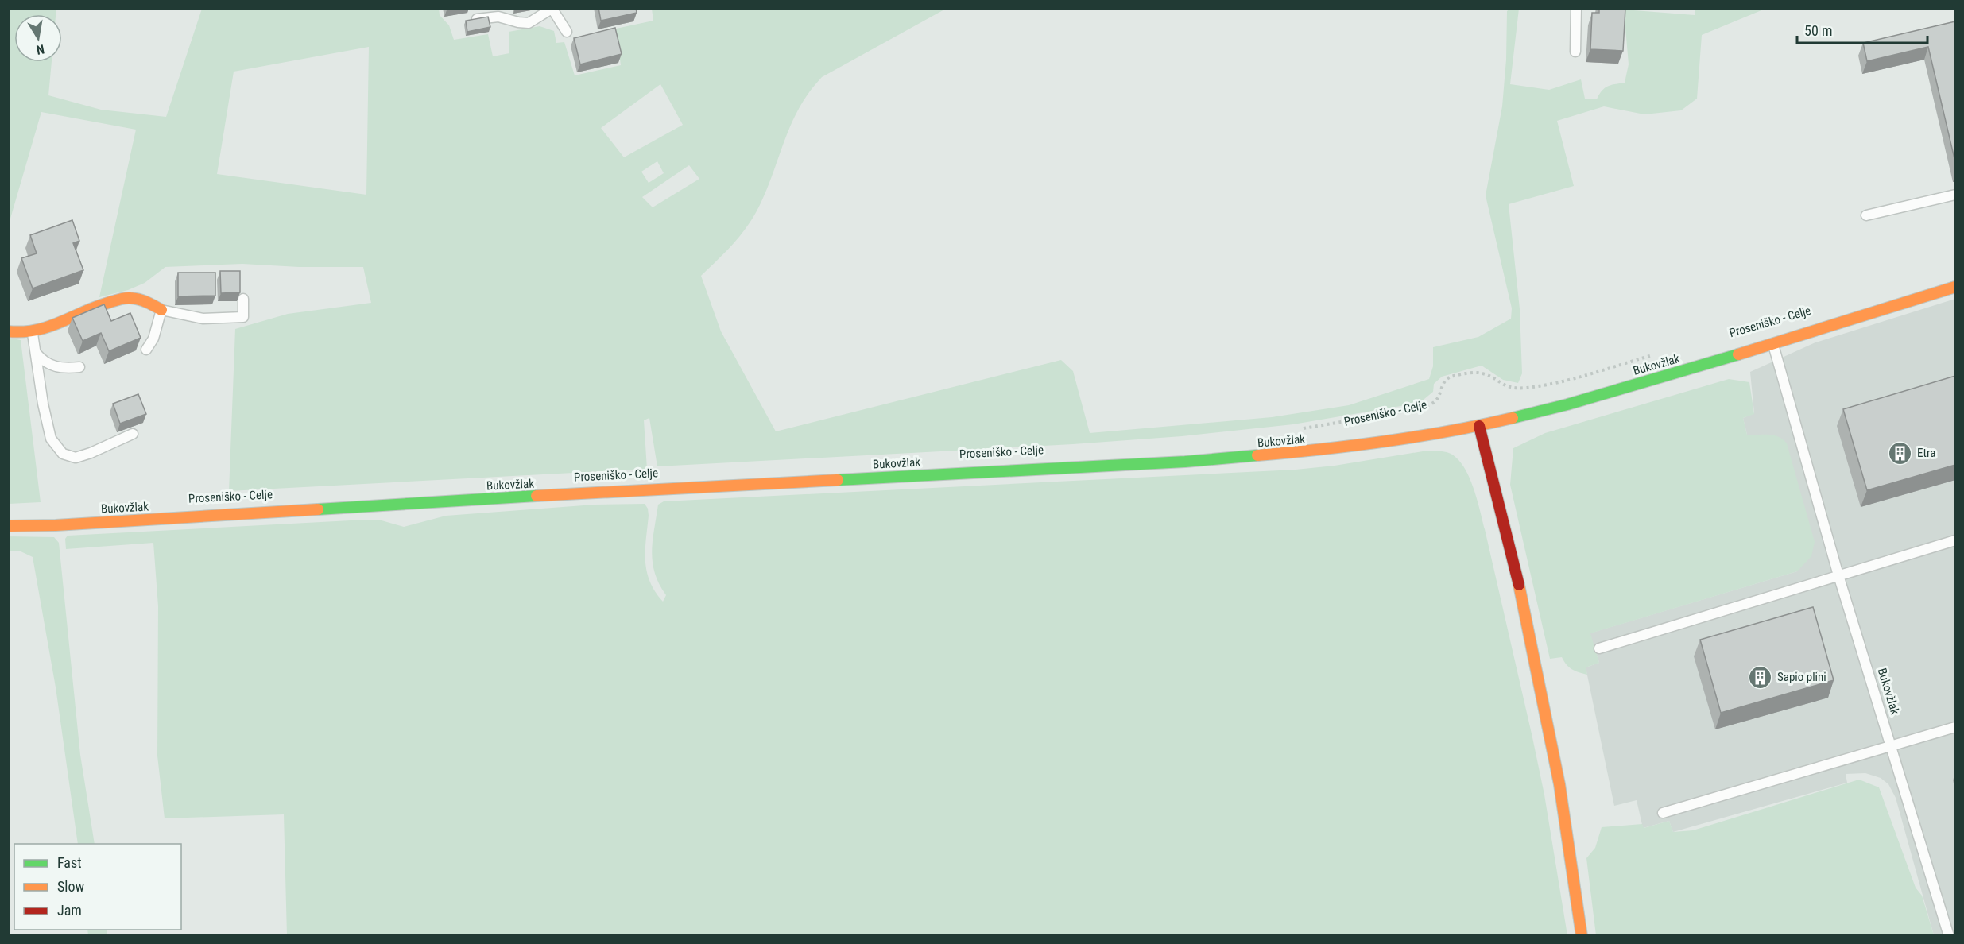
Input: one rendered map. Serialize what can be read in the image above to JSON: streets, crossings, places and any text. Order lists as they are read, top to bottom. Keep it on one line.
{"streets":{"main road":["Bukovžlak"],"path":["Proseniško - Celje"]},"places":{"building":["Etra","Sapio plini"]},"legend":["Fast","Slow","Jam"],"scale_bar":"50 m","north":"bottom"}
